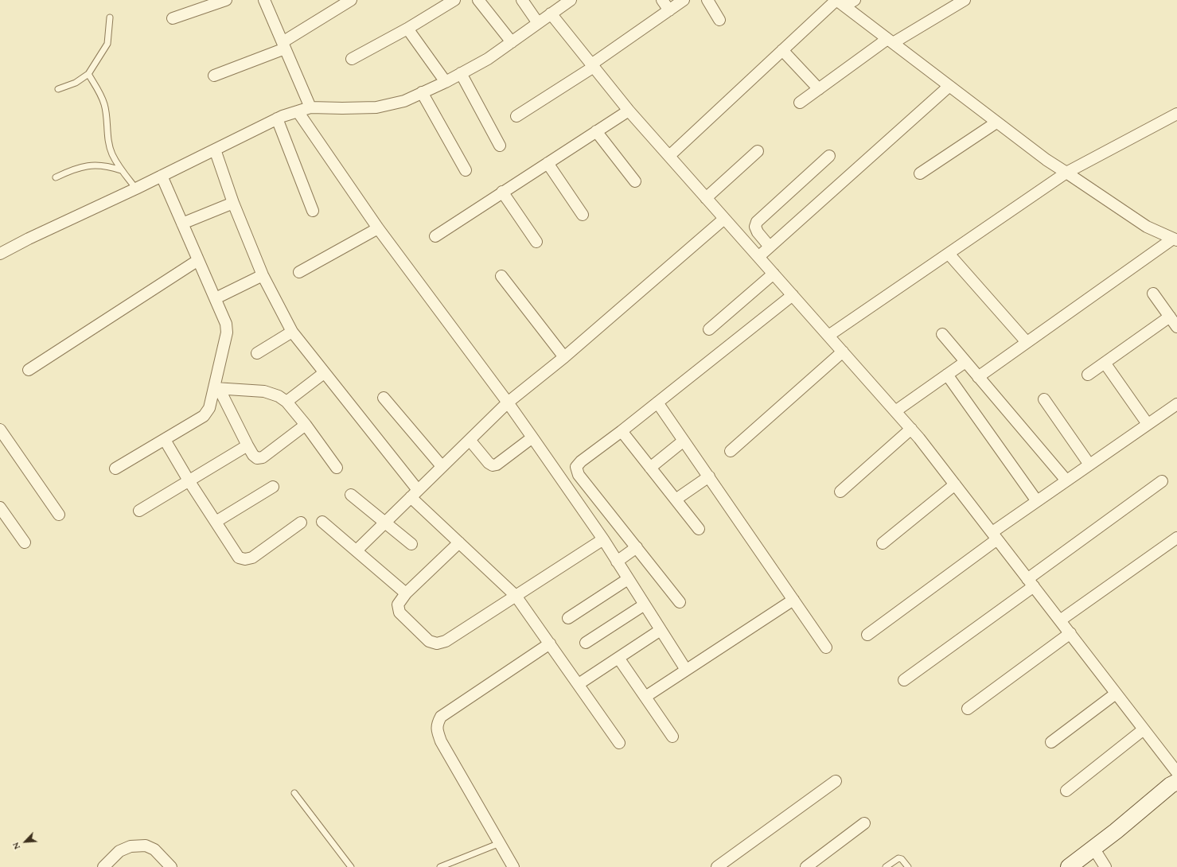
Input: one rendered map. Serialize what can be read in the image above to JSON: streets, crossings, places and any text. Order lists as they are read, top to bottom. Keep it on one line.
{"north":"bottom left"}
